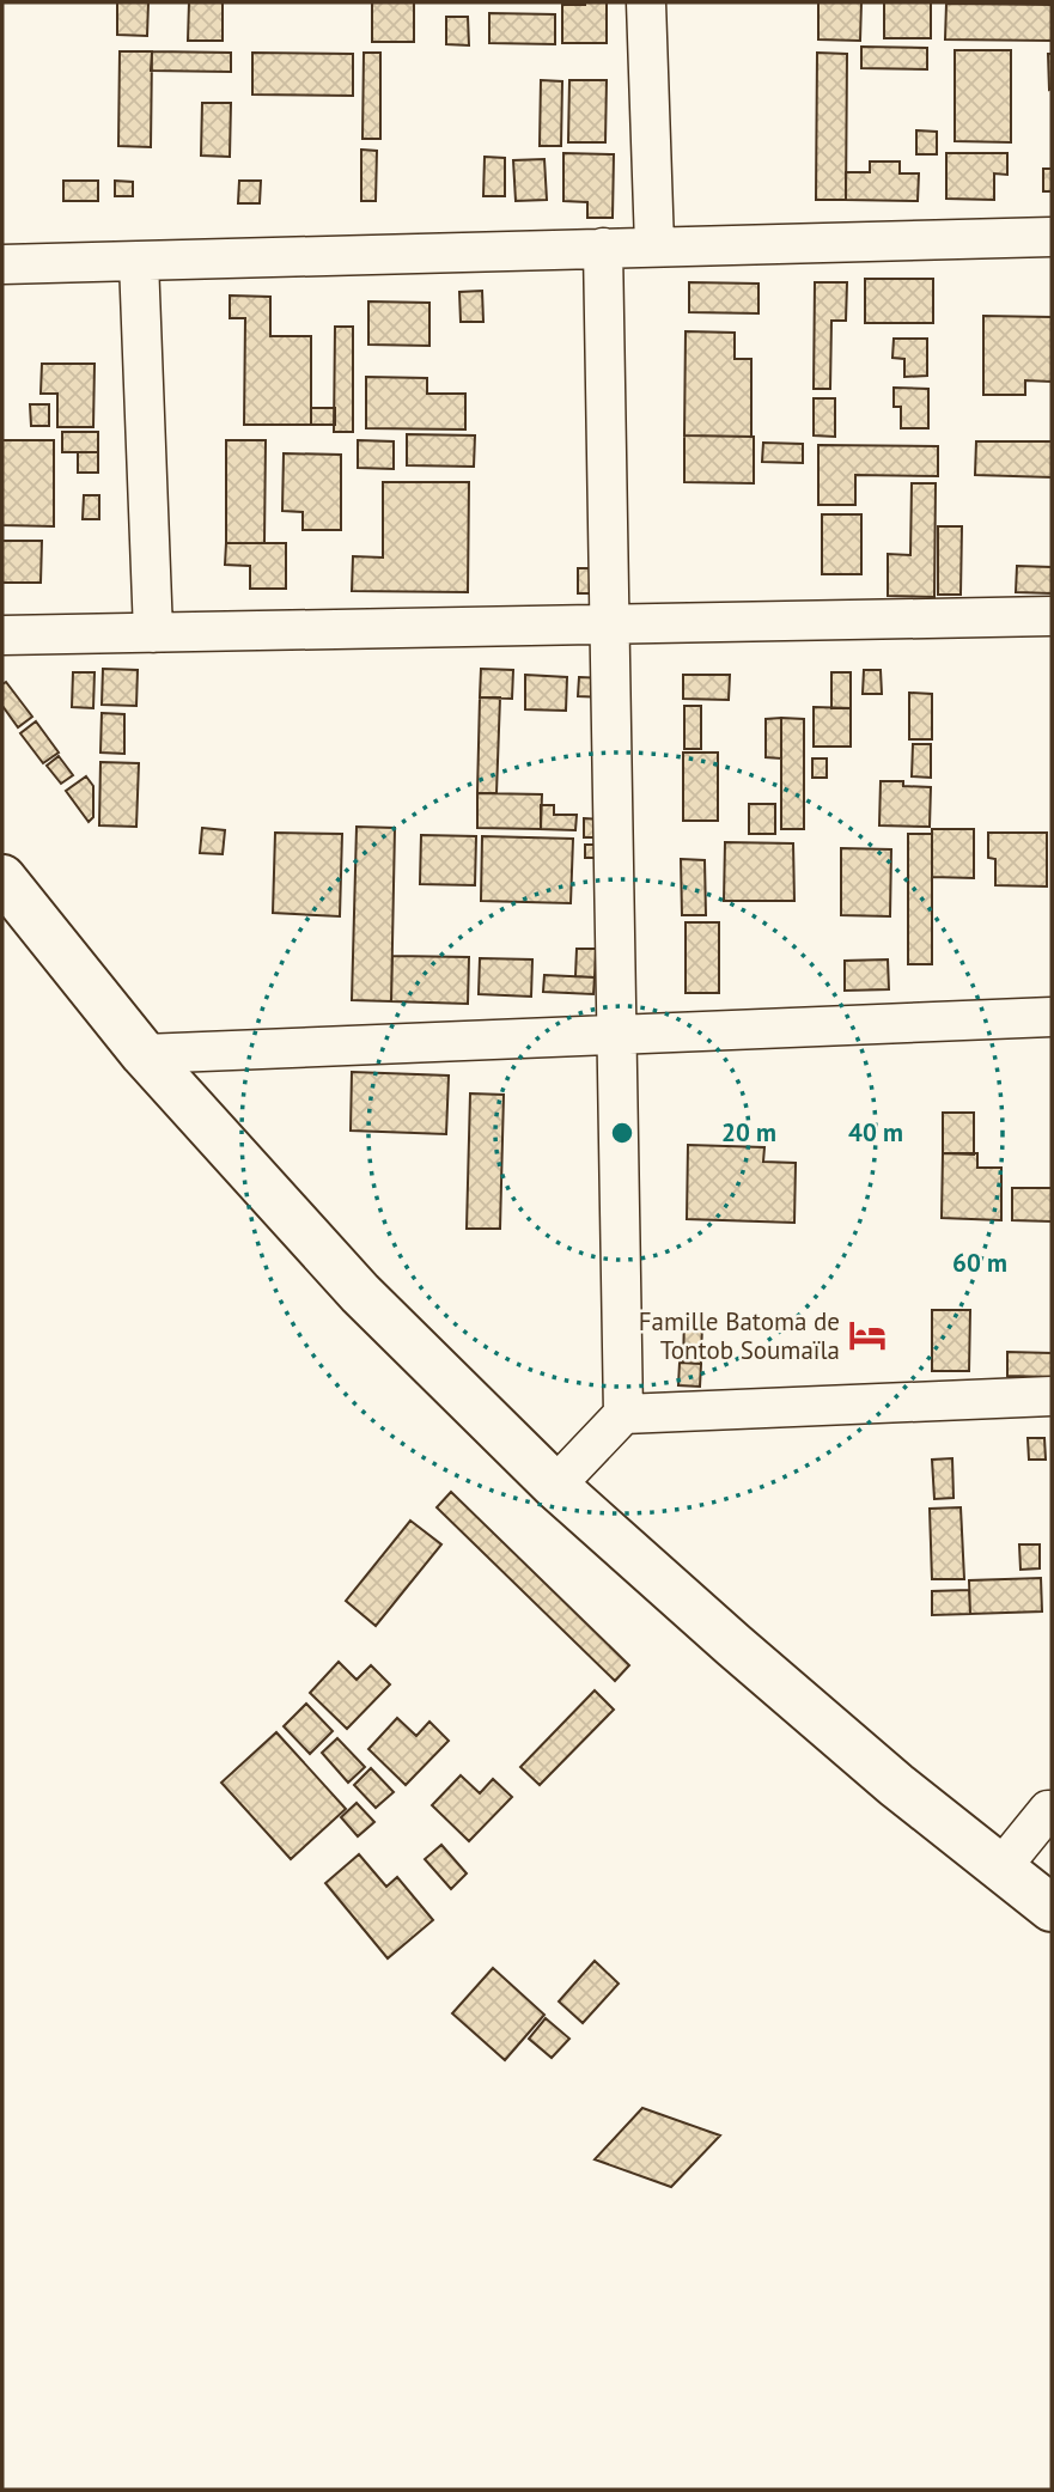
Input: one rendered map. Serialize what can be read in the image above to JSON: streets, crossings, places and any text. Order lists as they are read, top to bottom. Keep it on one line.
{"places":{"hotel":["Famille Batoma de Tontob Soumaïla"]},"rings":["20 m","40 m","60 m"]}
